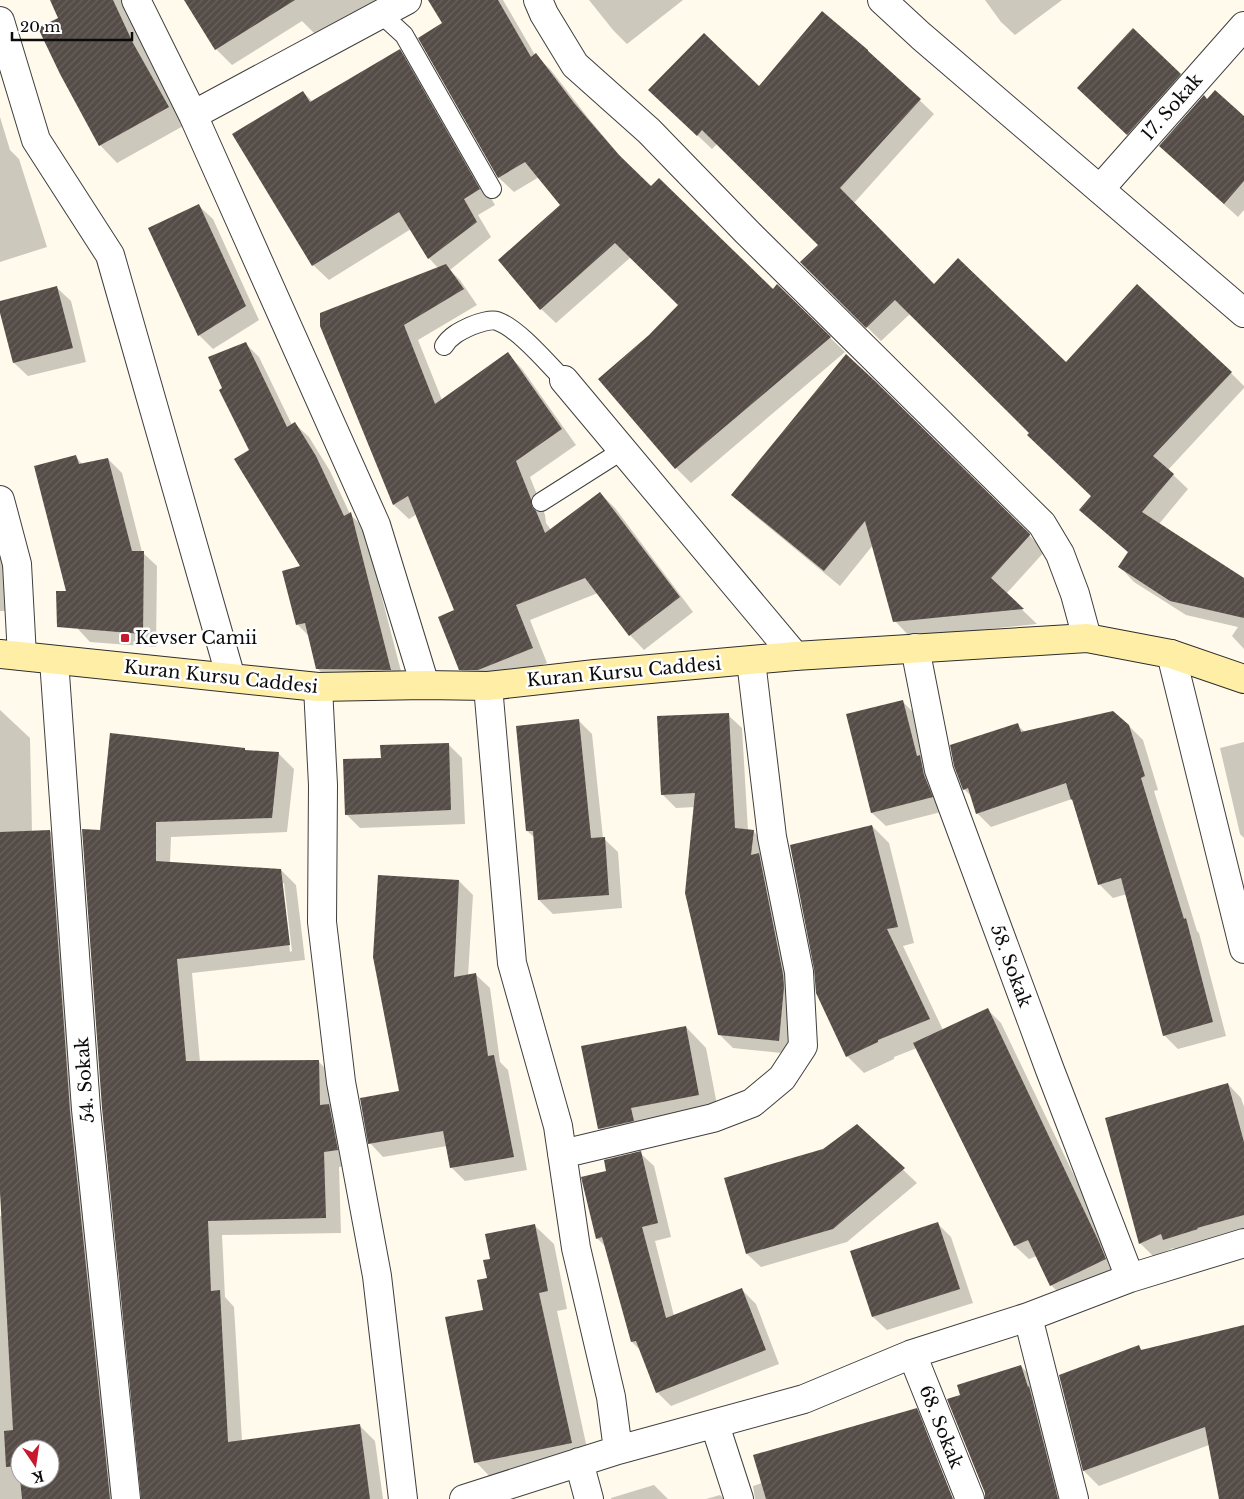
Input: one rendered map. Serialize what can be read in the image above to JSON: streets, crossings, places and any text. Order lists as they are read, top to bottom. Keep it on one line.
{"streets":{"main road":["Kuran Kursu Caddesi"],"street":["17. Sokak","58. Sokak","54. Sokak","68. Sokak"]},"crossings":[["Kuran Kursu Caddesi","58. Sokak"],["Kuran Kursu Caddesi","54. Sokak"]],"places":{"transit":["Kevser Camii"]},"scale_bar":"20 m","north":"bottom"}
